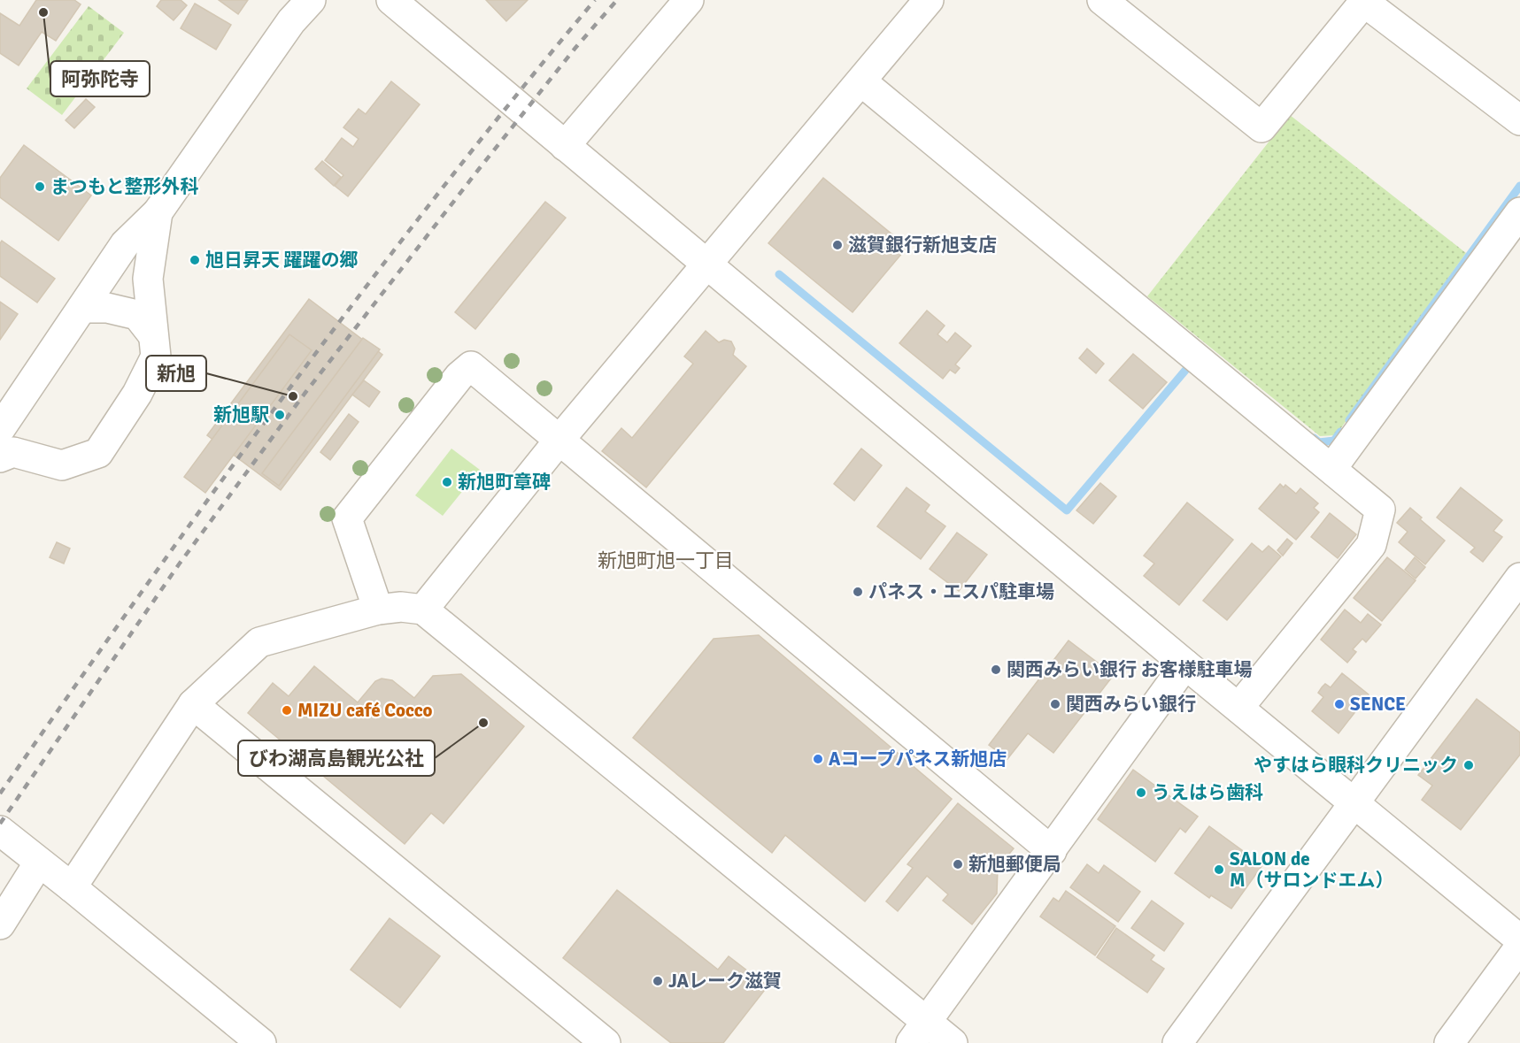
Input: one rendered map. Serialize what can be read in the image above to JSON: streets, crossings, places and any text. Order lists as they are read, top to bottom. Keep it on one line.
{"districts":["新旭町旭一丁目"],"places":["阿弥陀寺","まつもと整形外科","滋賀銀行新旭支店","旭日昇天 躍躍の郷","新旭","新旭駅","新旭町章碑","パネス・エスパ駐車場","関西みらい銀行 お客様駐車場","関西みらい銀行","SENCE","MIZU café Cocco","びわ湖高島観光公社","Aコープパネス新旭店","やすはら眼科クリニック","うえはら歯科","新旭郵便局","SALON de M（サロンドエム）","JAレーク滋賀"]}
